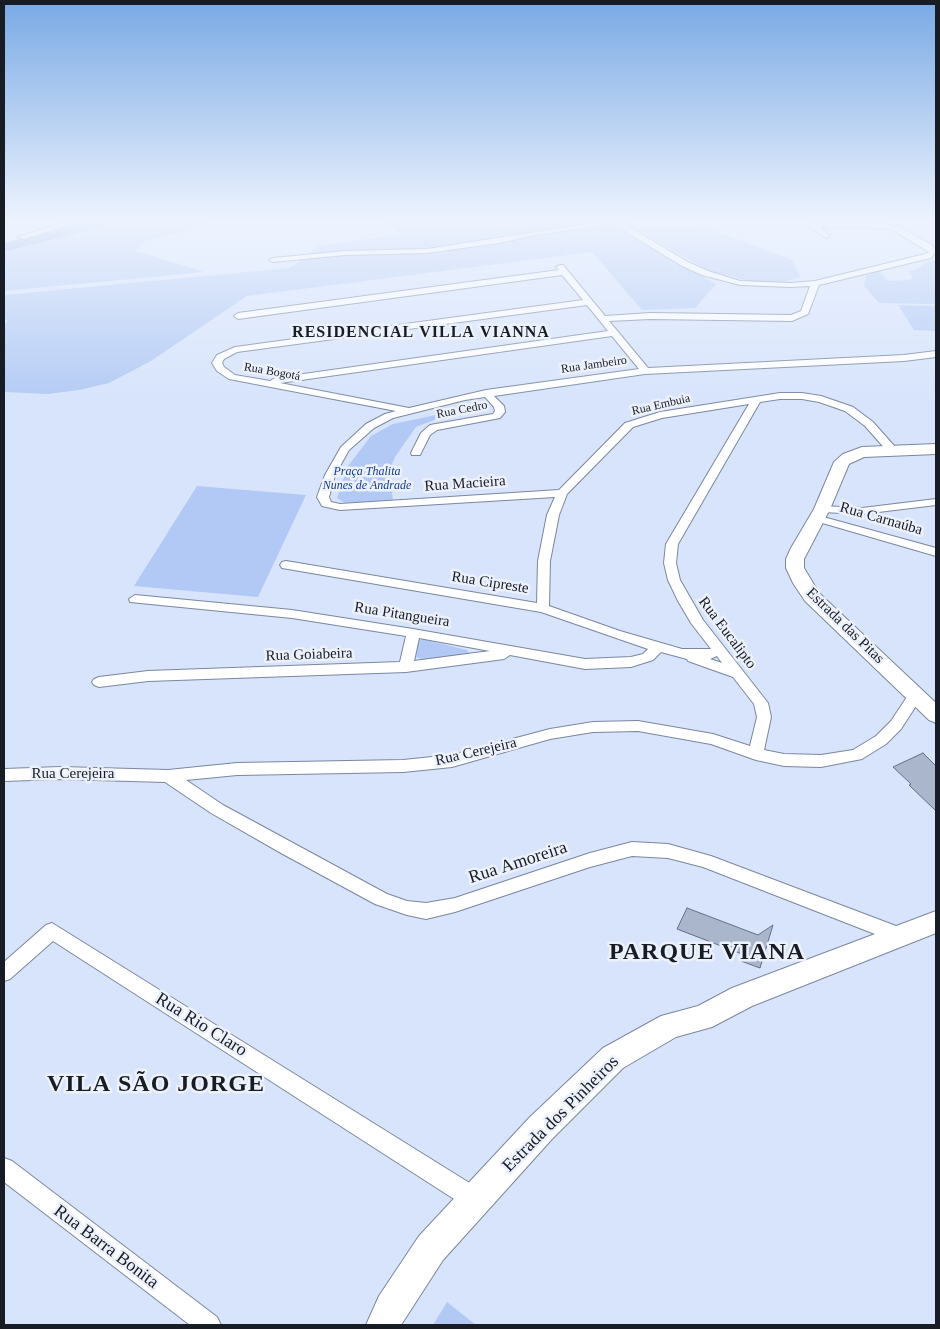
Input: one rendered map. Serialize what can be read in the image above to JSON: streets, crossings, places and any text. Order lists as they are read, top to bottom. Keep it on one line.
{"streets":{"main road":["Estrada das Pitas","Estrada dos Pinheiros"],"street":["Rua Jambeiro","Rua Bogotá","Rua Embuia","Rua Cedro","Rua Macieira","Rua Carnaúba","Rua Cipreste","Rua Pitangueira","Rua Eucalipto","Rua Goiabeira","Rua Cerejeira","Rua Amoreira","Rua Rio Claro","Rua Barra Bonita"]},"crossings":[["Rua Jambeiro","Rua Bogotá"],["Rua Jambeiro","Rua Cedro"],["Rua Jambeiro","Rua Macieira"],["Rua Embuia","Rua Macieira"],["Rua Embuia","Rua Cipreste"],["Rua Embuia","Estrada das Pitas"],["Rua Embuia","Rua Eucalipto"],["Rua Carnaúba","Estrada das Pitas"],["Rua Cipreste","Rua Pitangueira"],["Rua Cipreste","Rua Eucalipto"],["Rua Pitangueira","Rua Goiabeira"],["Estrada das Pitas","Rua Cerejeira"],["Rua Eucalipto","Rua Cerejeira"],["Rua Cerejeira","Rua Amoreira"],["Rua Amoreira","Estrada dos Pinheiros"],["Rua Rio Claro","Estrada dos Pinheiros"]],"districts":["RESIDENCIAL VILLA VIANNA","PARQUE VIANA","VILA SÃO JORGE"],"parks":["Praça Thalita Nunes de Andrade"]}
